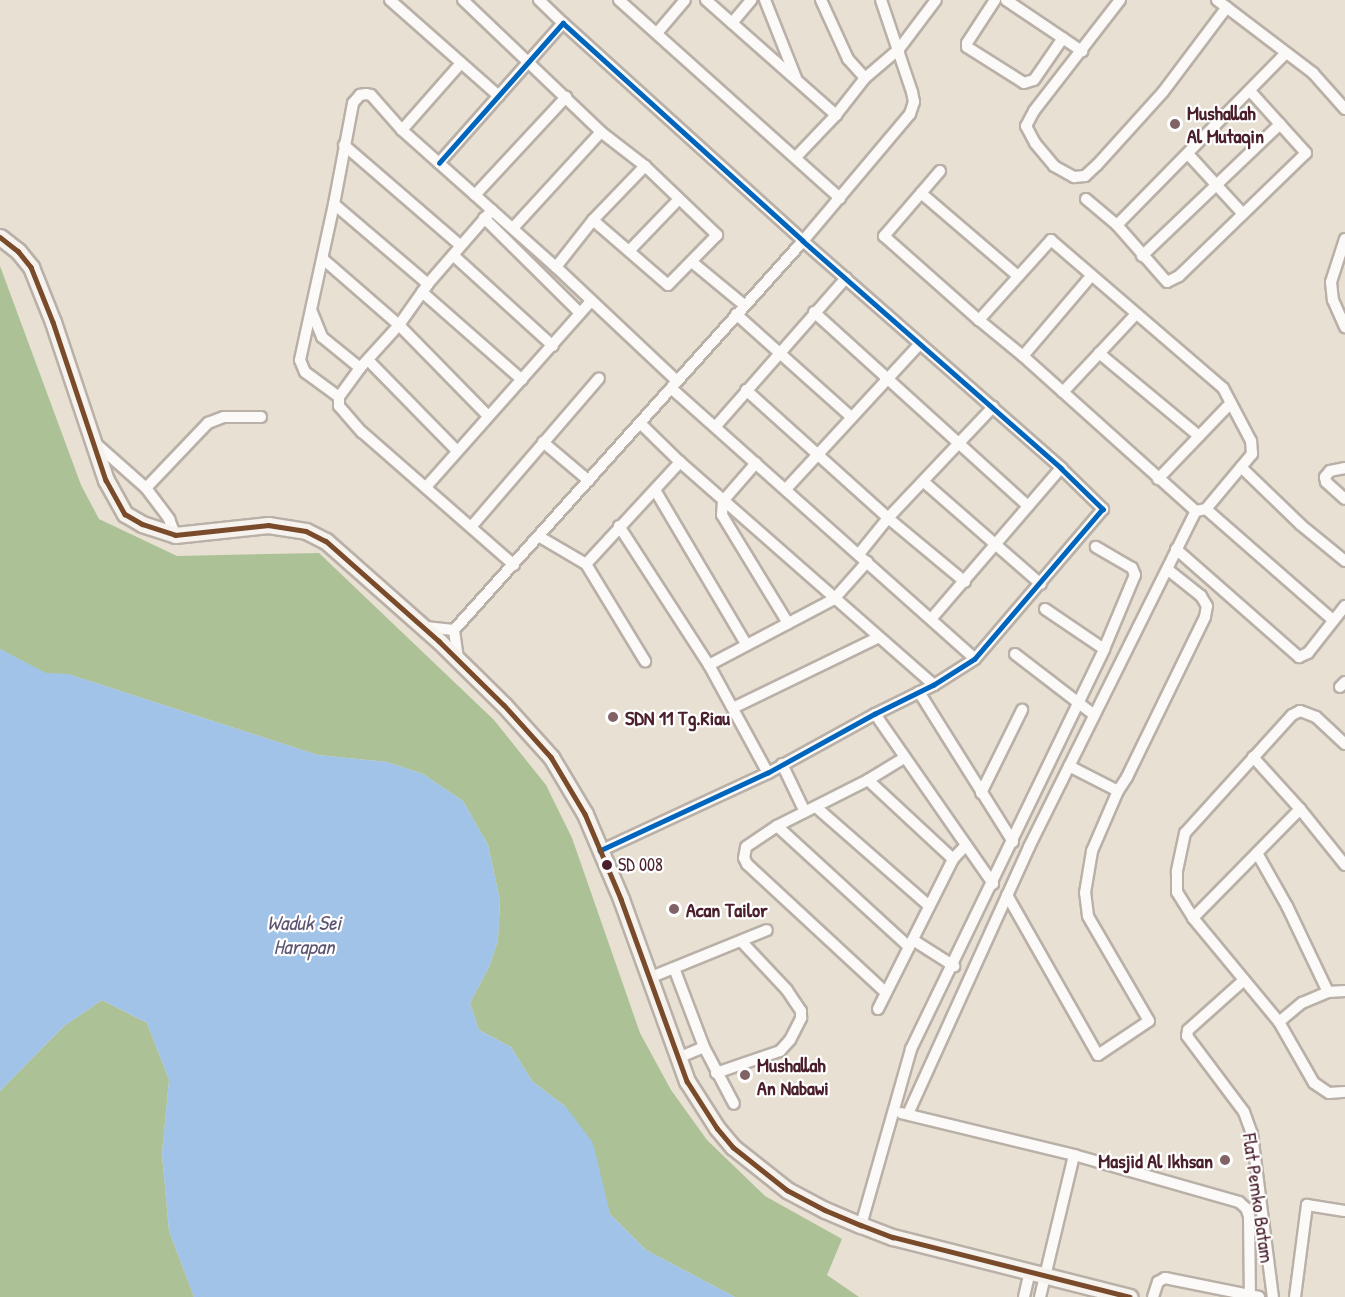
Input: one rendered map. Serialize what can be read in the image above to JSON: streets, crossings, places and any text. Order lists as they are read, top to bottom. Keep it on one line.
{"streets":{"street":["Flat Pemko Batam"]},"water":["Waduk Sei Harapan"],"places":["Mushallah Al Mutaqin","SDN 11 Tg.Riau","SD 008","Acan Tailor","Mushallah An Nabawi","Masjid Al Ikhsan"]}
